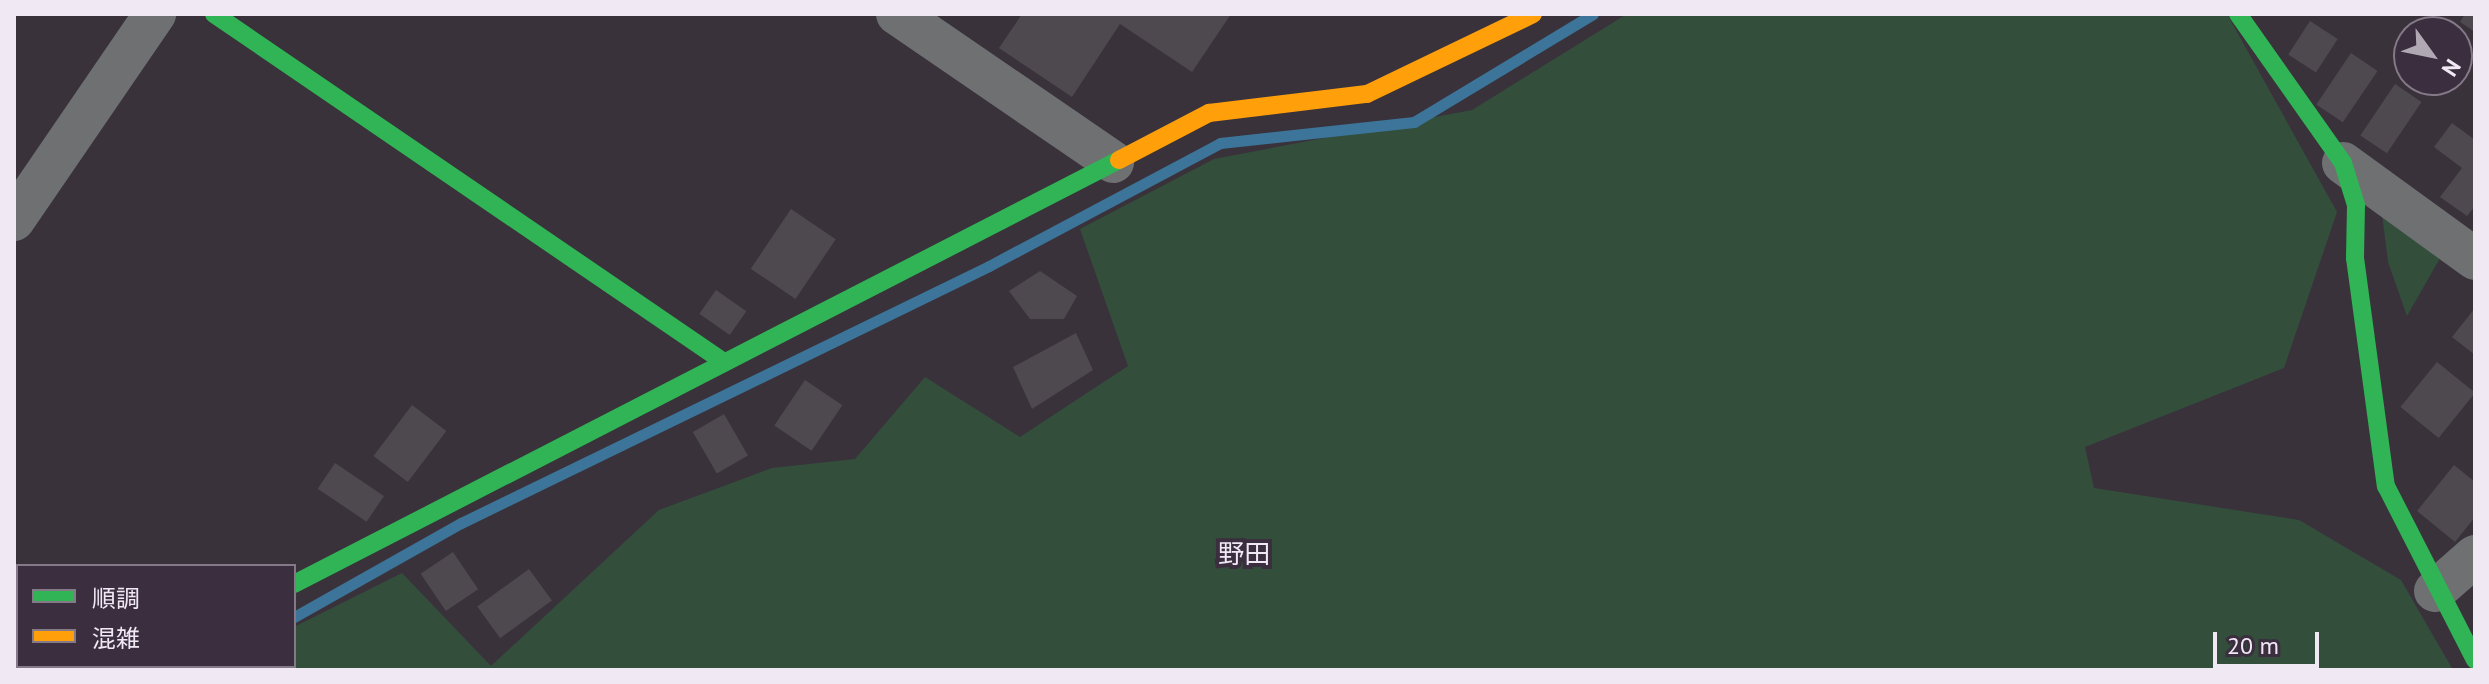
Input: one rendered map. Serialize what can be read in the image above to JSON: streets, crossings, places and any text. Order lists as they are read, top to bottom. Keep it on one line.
{"districts":["野田"],"legend":["順調","混雑"],"scale_bar":"20 m","north":"bottom right"}
